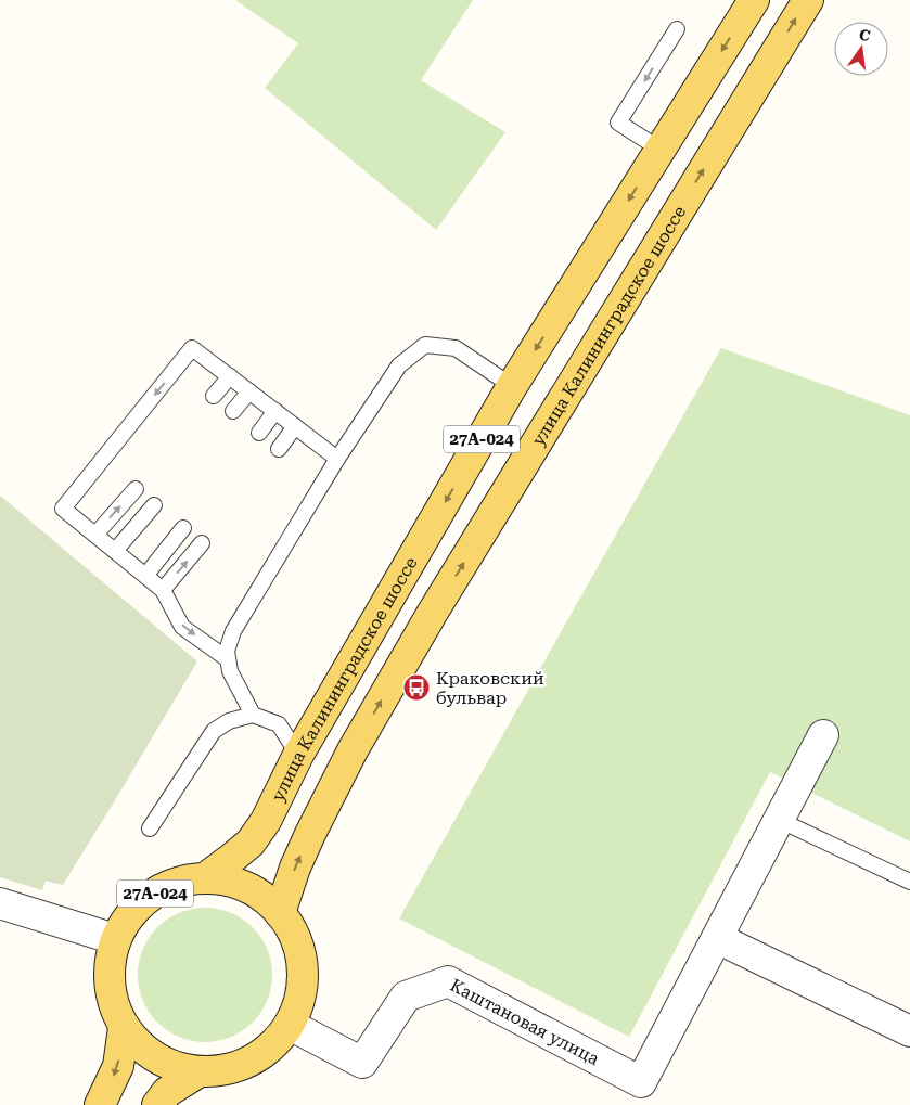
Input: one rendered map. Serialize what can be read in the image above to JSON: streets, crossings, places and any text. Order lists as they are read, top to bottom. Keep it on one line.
{"streets":{"main road":["улица Калининградское шоссе","27А-024"],"street":["Каштановая улица"]},"crossings":[["улица Калининградское шоссе","27А-024"],["27А-024","Каштановая улица"]],"places":{"bus stop":["Краковский бульвар"]},"north":"top"}
